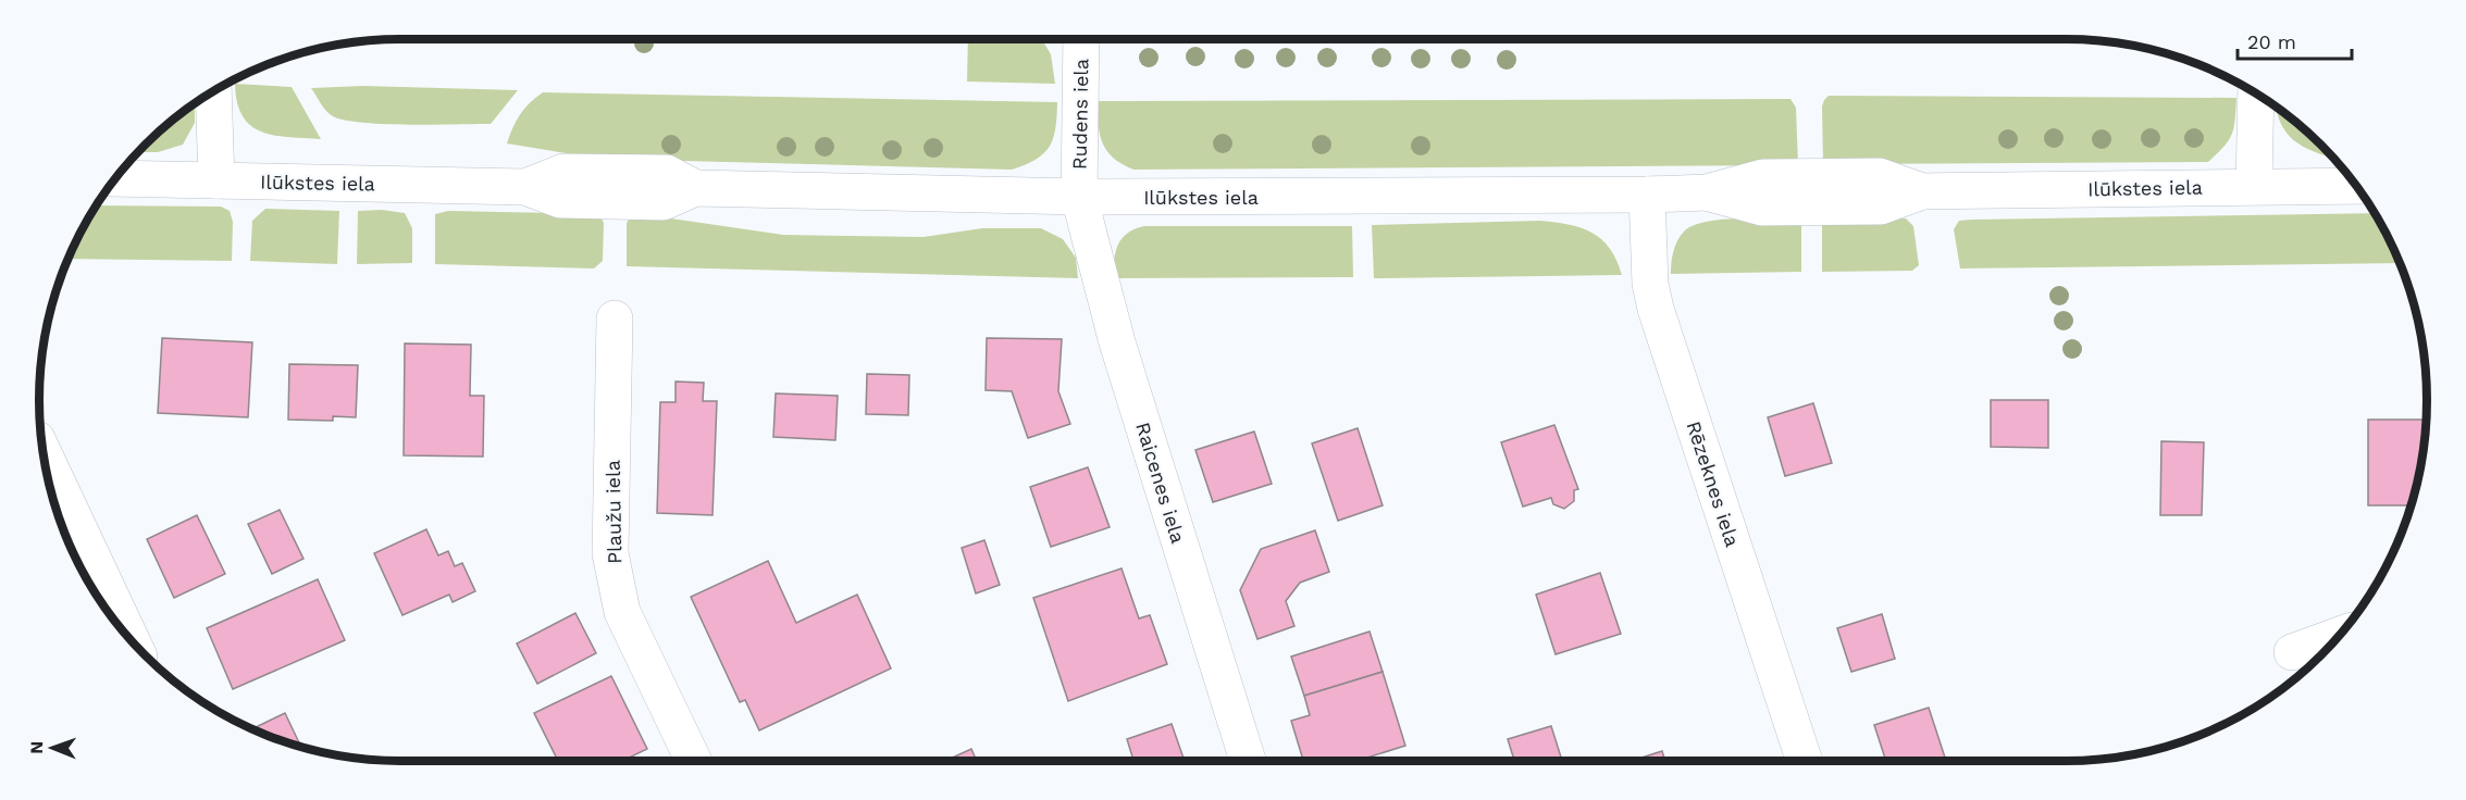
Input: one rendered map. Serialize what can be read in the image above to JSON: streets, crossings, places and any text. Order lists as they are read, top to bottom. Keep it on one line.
{"streets":{"street":["Rudens iela","Ilūkstes iela","Raicenes iela","Rēzeknes iela","Plaužu iela"]},"crossings":[["Rudens iela","Ilūkstes iela"],["Rudens iela","Raicenes iela"],["Ilūkstes iela","Raicenes iela"],["Ilūkstes iela","Rēzeknes iela"]],"scale_bar":"20 m","north":"left"}
